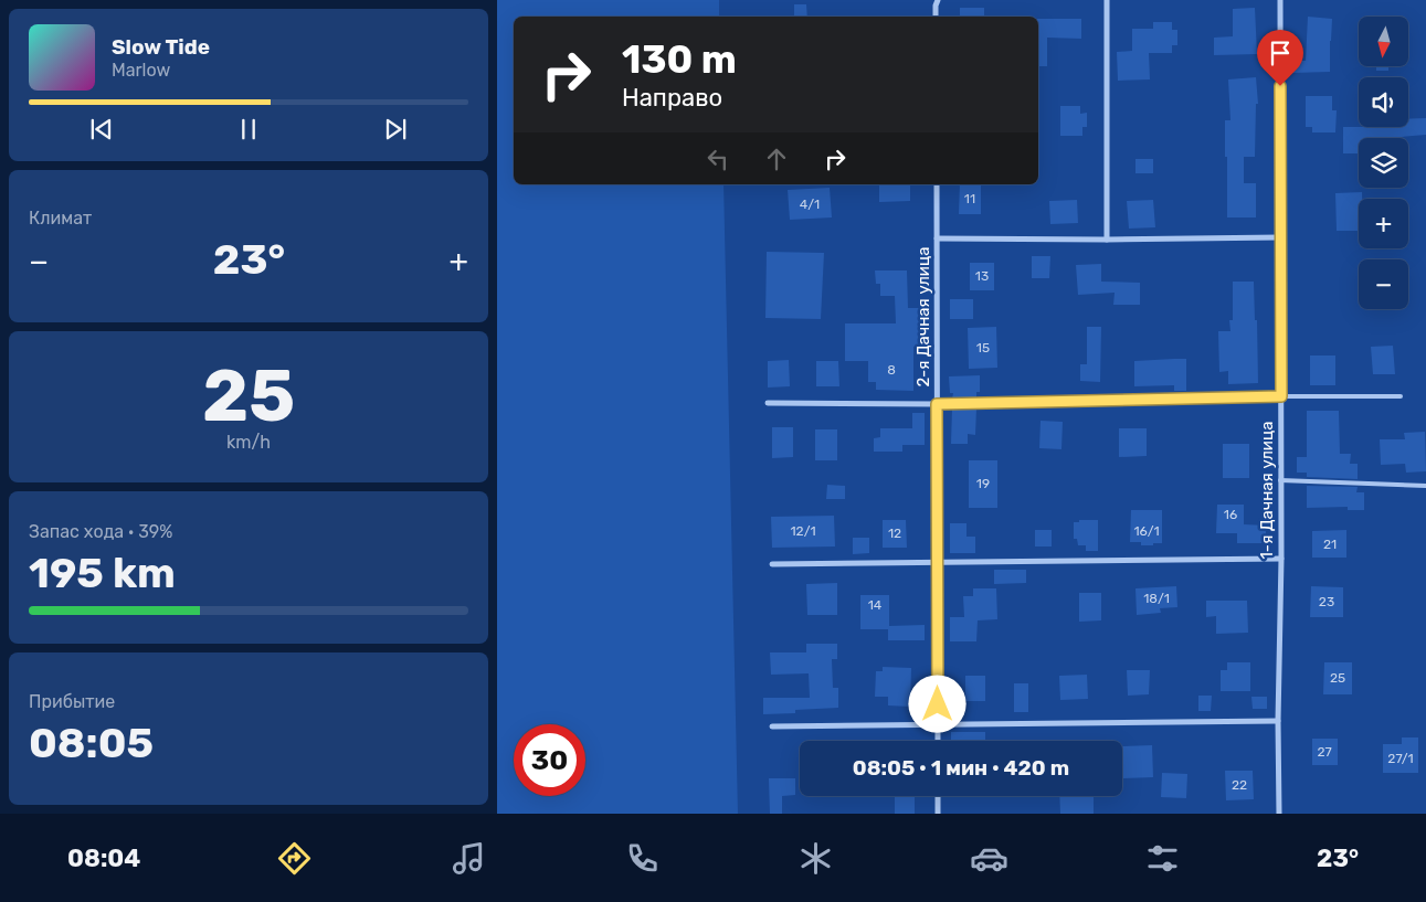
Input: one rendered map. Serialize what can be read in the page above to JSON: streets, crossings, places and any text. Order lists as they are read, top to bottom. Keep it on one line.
{"streets":{"street":["2-я Дачная улица","1-я Дачная улица"]},"house_numbers":["11","4/1","13","15","8","19","16","12/1","16/1","12","21","18/1","23","14","25","27","27/1","22"],"north":"bottom","page":{"map_buttons":["+","−"],"turn":["130 m","Направо"],"song":["Slow Tide","Marlow"],"tile":["Климат",["25","km/h"],["Запас хода · 39%","195 km"],["Прибытие","08:05"]],"heat":["−","23°","+"],"limit":"30","trip":"08:05 · 1 мин · 420 m","tabs":["08:04","23°"]}}
